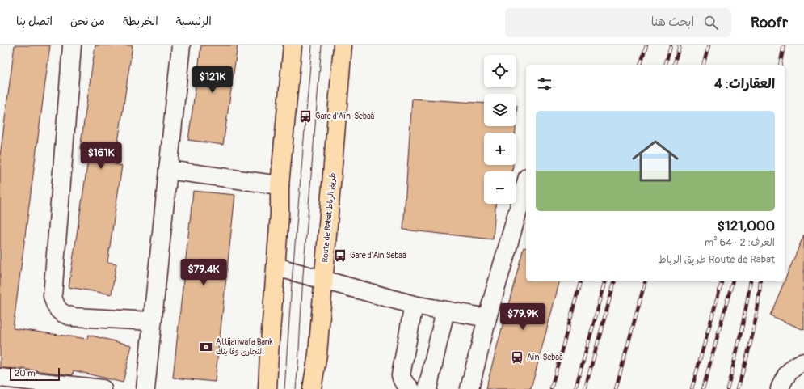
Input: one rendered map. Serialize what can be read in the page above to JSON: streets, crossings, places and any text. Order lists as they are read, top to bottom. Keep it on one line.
{"streets":{"main road":["Route de Rabat طريق الرباط"]},"places":{"bus stop":["Gare d'Aïn-Sebaâ","Gare d'Ain Sebaâ"],"bank":["Attijariwafa Bank التجاري وفا بنك"],"station":["Aïn-Sebaâ"]},"scale_bar":"20 m","page":{"header":"Roofr","search":"ابحث هنا","nav":["الرئيسية","الخريطة","من نحن","اتصل بنا"],"map_buttons":["+","−"],"heading":"العقارات: 4","price":["$121K","$161K","$79.4K","$79.9K"],"list":[{"name":"$121,000","note":"الغرف: 2 · 64 m² · Route de Rabat طريق الرباط"}],"scale":"20 m"}}
